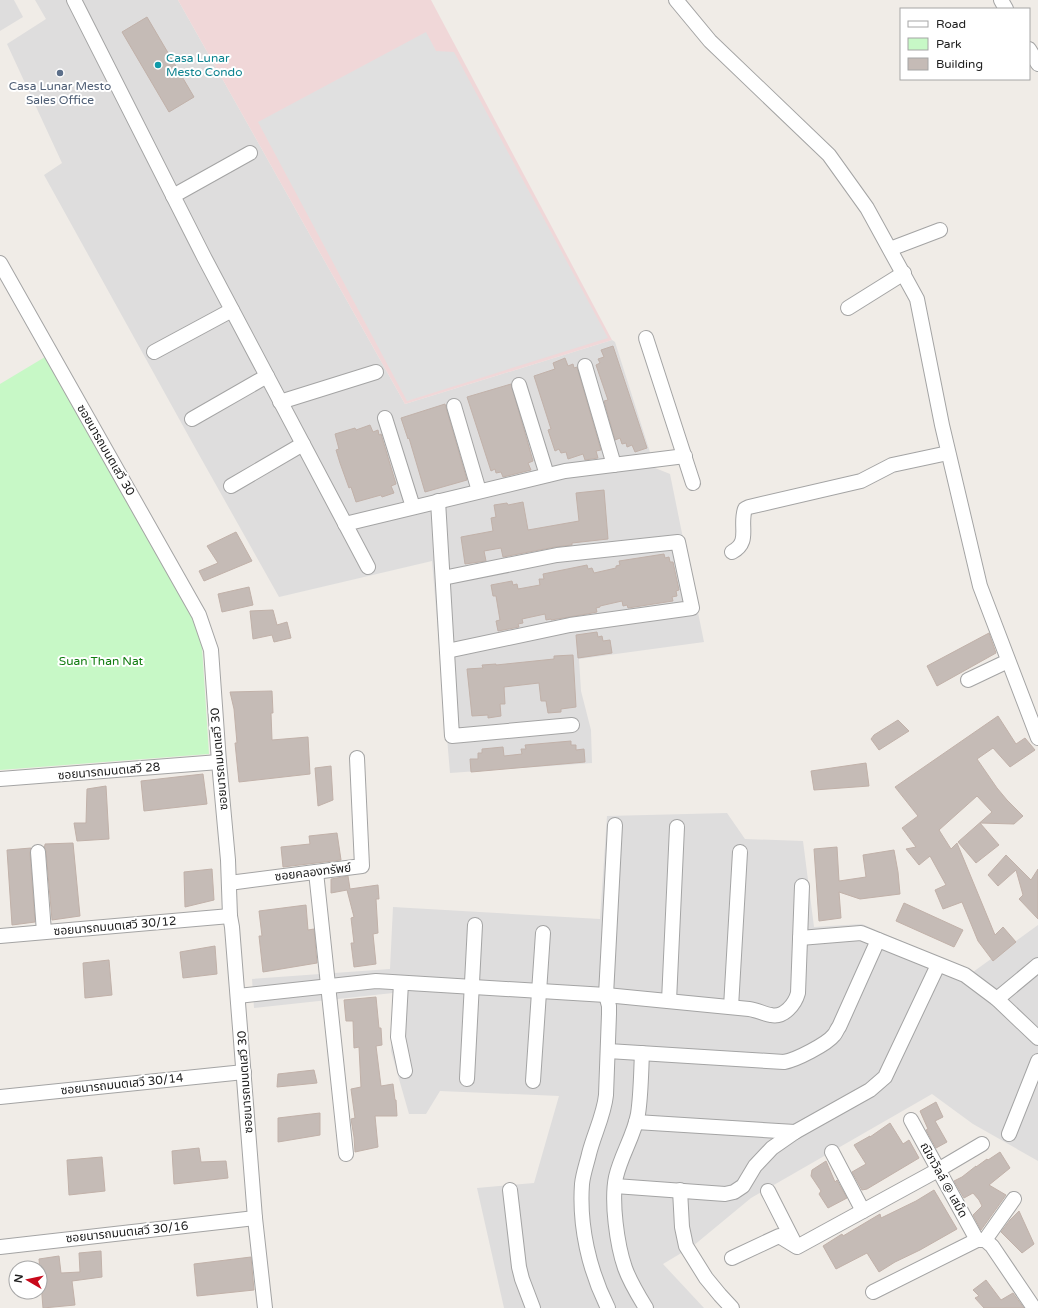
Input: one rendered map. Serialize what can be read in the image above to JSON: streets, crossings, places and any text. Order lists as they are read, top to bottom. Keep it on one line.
{"streets":{"street":["ซอยนารถมนตเสวี 30","ซอยนารถมนตเสวี 28","ซอยคลองทรัพย์","ซอยนารถมนตเสวี 30/12","ซอยนารถมนตเสวี 30/14","ณิชาวิลล์ @ เสม็ด","ซอยนารถมนตเสวี 30/16"]},"crossings":[["ซอยนารถมนตเสวี 30","ซอยนารถมนตเสวี 28"],["ซอยนารถมนตเสวี 30","ซอยคลองทรัพย์"],["ซอยนารถมนตเสวี 30","ซอยนารถมนตเสวี 30/12"],["ซอยนารถมนตเสวี 30","ซอยนารถมนตเสวี 30/14"],["ซอยนารถมนตเสวี 30","ซอยนารถมนตเสวี 30/16"]],"parks":["Suan Than Nat"],"places":["Casa Lunar Mesto Condo","Casa Lunar Mesto Sales Office"],"legend":["Road","Park","Building"],"north":"left"}
